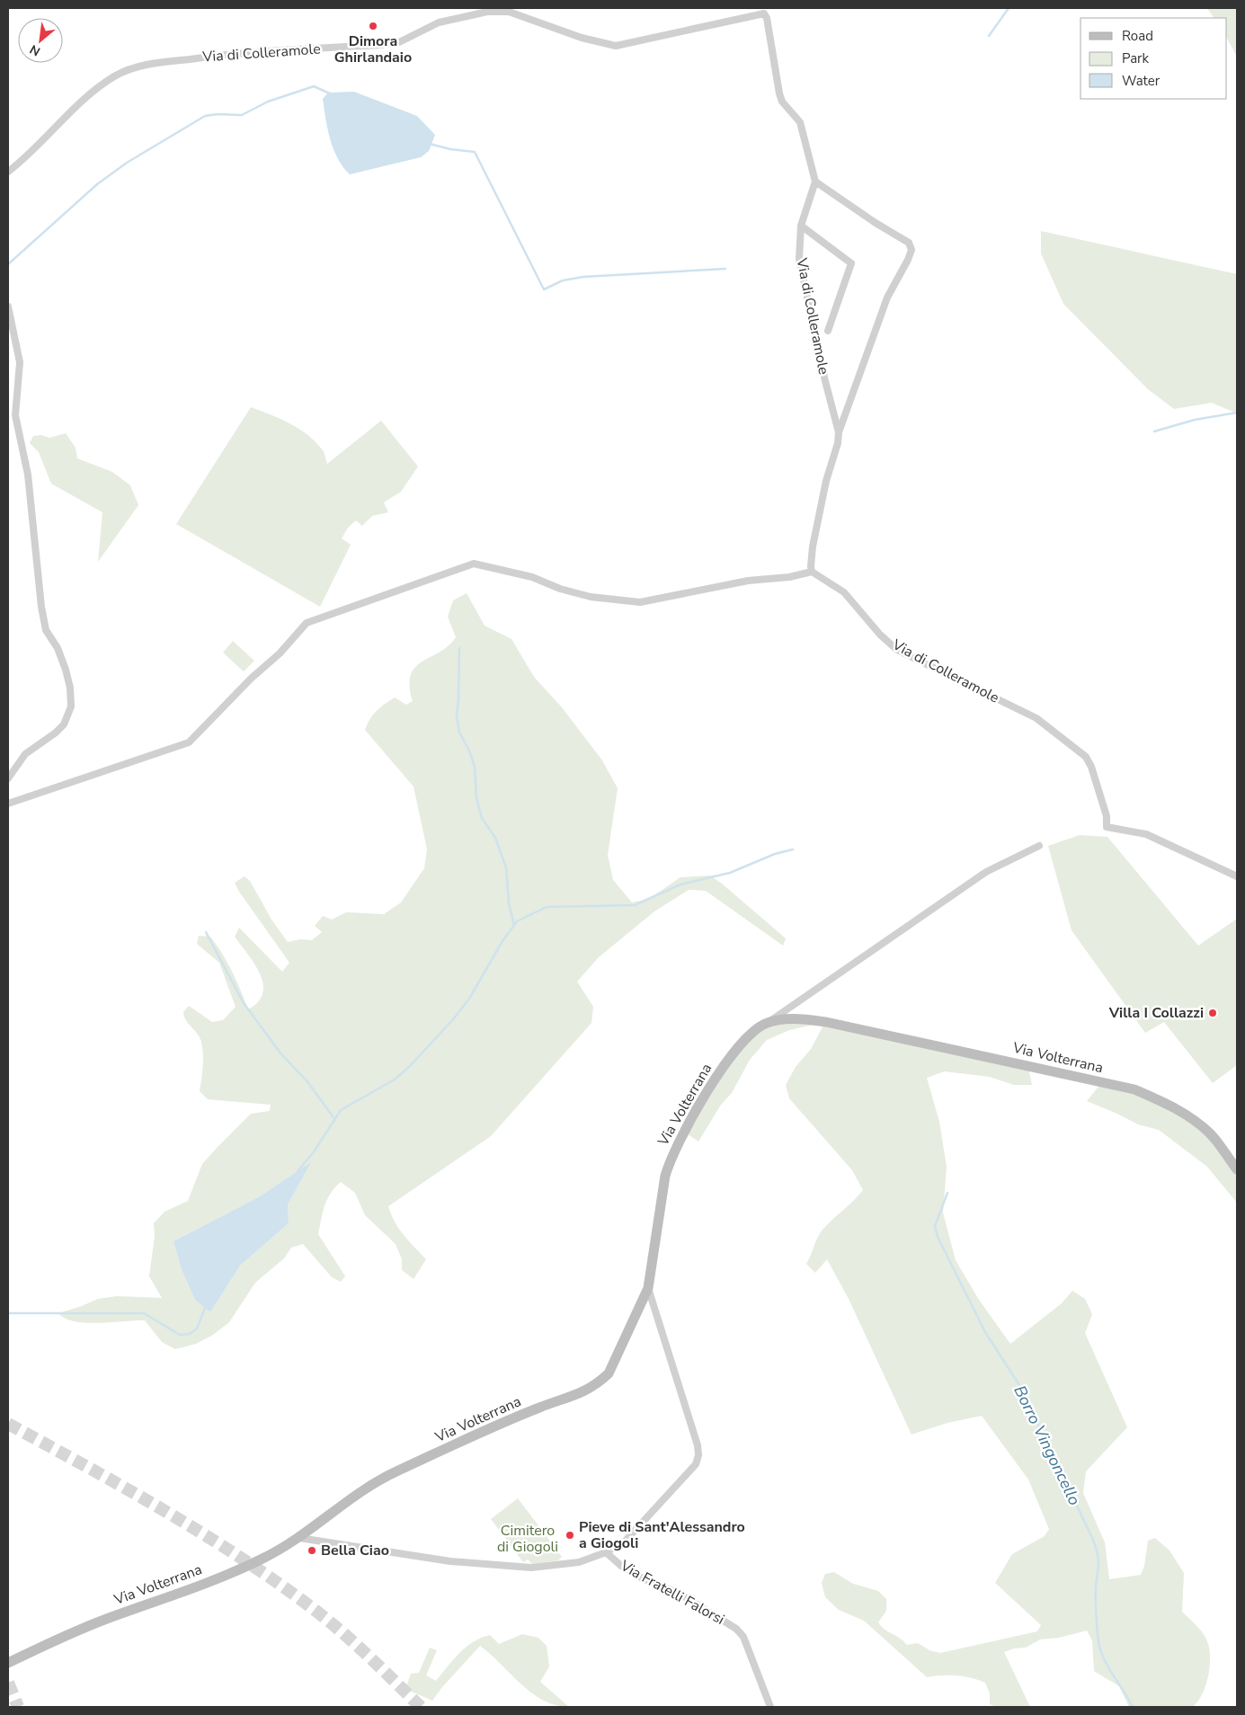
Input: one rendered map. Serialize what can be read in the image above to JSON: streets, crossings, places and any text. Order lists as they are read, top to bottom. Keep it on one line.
{"streets":{"main road":["Via Volterrana"],"street":["Via di Colleramole","Via Fratelli Falorsi"]},"water":["Borro Vingoncello"],"parks":["Cimitero di Giogoli"],"places":["Dimora Ghirlandaio","Villa I Collazzi","Pieve di Sant'Alessandro a Giogoli","Bella Ciao"],"legend":["Road","Park","Water"],"north":"bottom left"}
